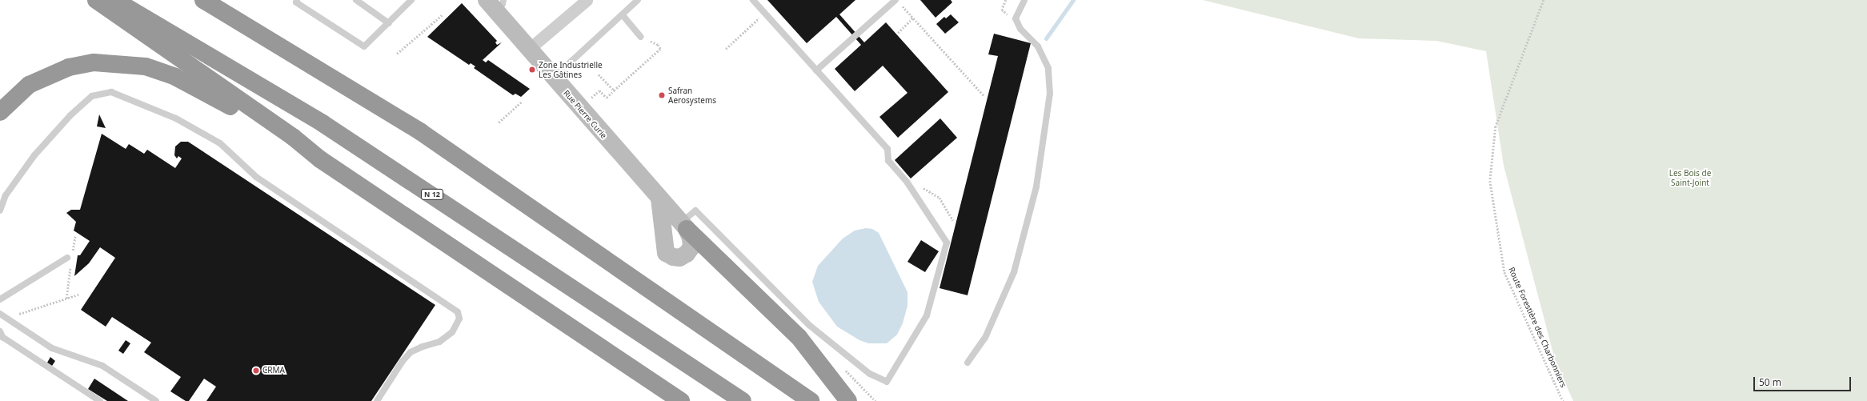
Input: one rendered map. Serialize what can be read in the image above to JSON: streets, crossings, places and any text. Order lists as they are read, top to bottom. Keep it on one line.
{"streets":{"highway":["N 12"],"street":["Rue Pierre Curie"],"path":["Route Forestière des Charbonniers"]},"parks":["Les Bois de Saint-Joint"],"places":["Zone Industrielle Les Gâtines","Safran Aerosystems","CRMA"],"scale_bar":"50 m"}
